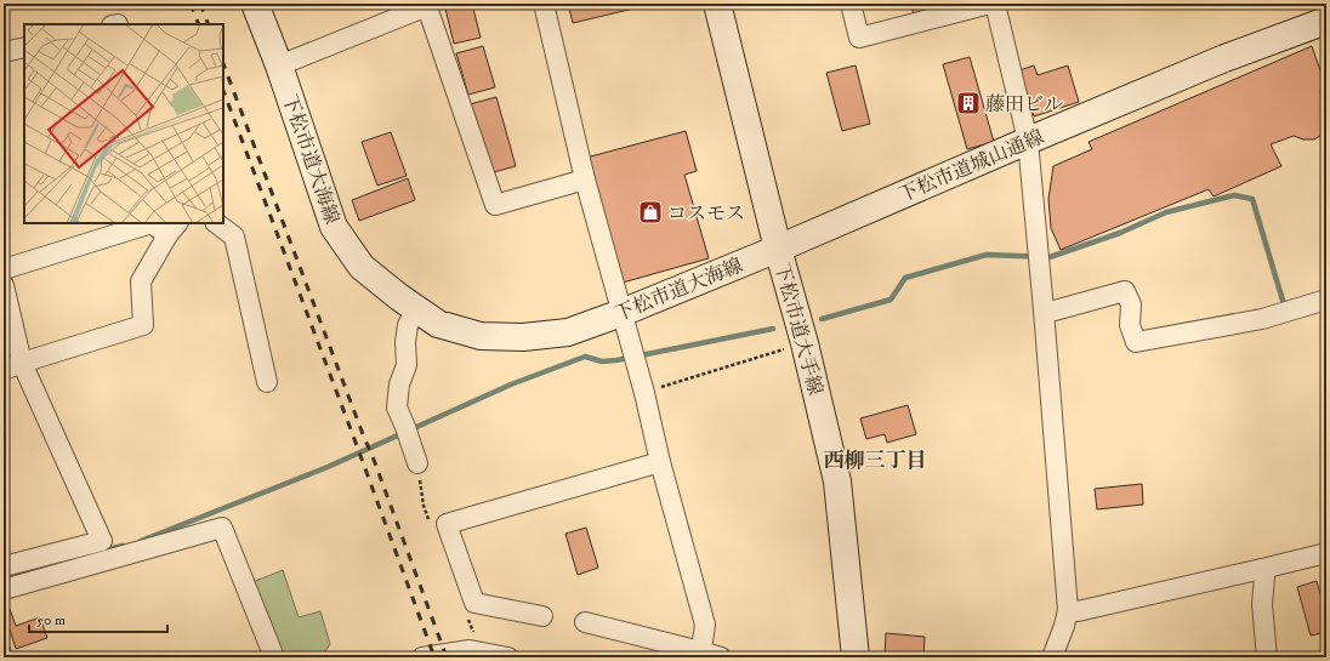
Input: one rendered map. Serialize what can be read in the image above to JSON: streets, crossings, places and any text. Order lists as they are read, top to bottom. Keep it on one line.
{"streets":{"street":["下松市道大海線","下松市道城山通線","下松市道大手線"]},"crossings":[["下松市道大海線","下松市道城山通線"],["下松市道大海線","下松市道大手線"],["下松市道城山通線","下松市道大手線"]],"districts":["西柳三丁目"],"places":{"building":["藤田ビル"],"shop":["コスモス"]},"scale_bar":"50 m"}
